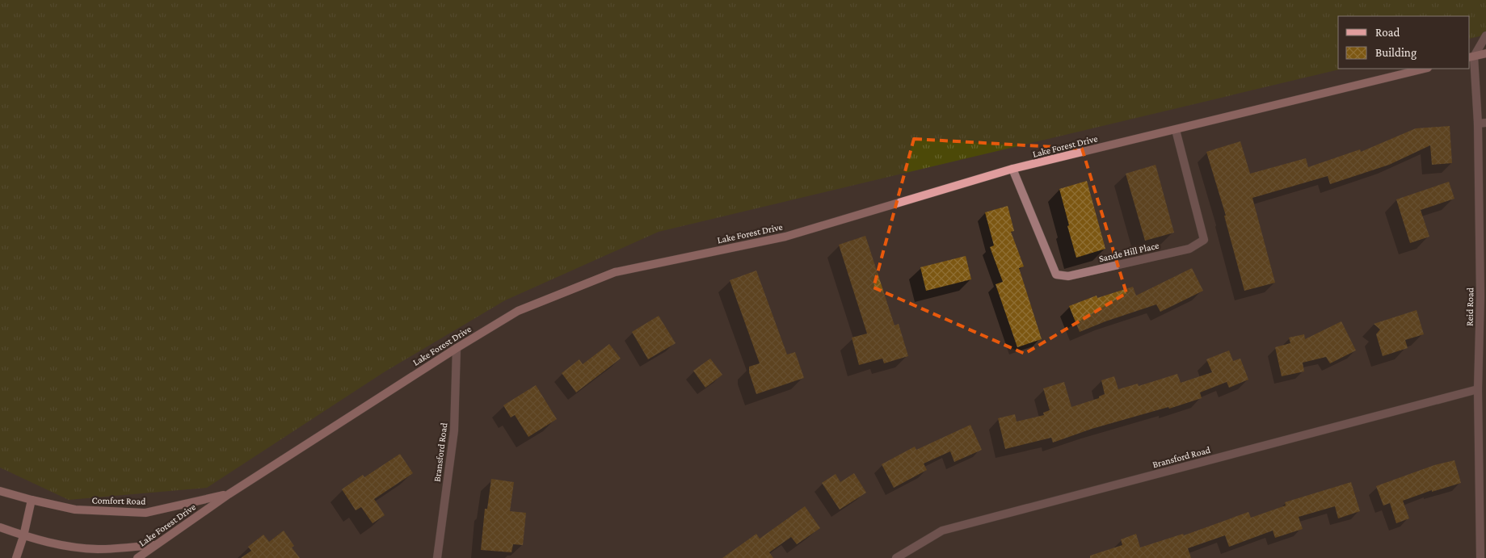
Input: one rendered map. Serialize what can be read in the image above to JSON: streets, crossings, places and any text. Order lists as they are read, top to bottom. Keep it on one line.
{"streets":{"street":["Lake Forest Drive","Sande Hill Place","Reid Road","Bransford Road","Comfort Road"]},"crossings":[["Lake Forest Drive","Sande Hill Place"],["Lake Forest Drive","Bransford Road"],["Lake Forest Drive","Comfort Road"],["Reid Road","Bransford Road"]],"legend":["Road","Building"]}
